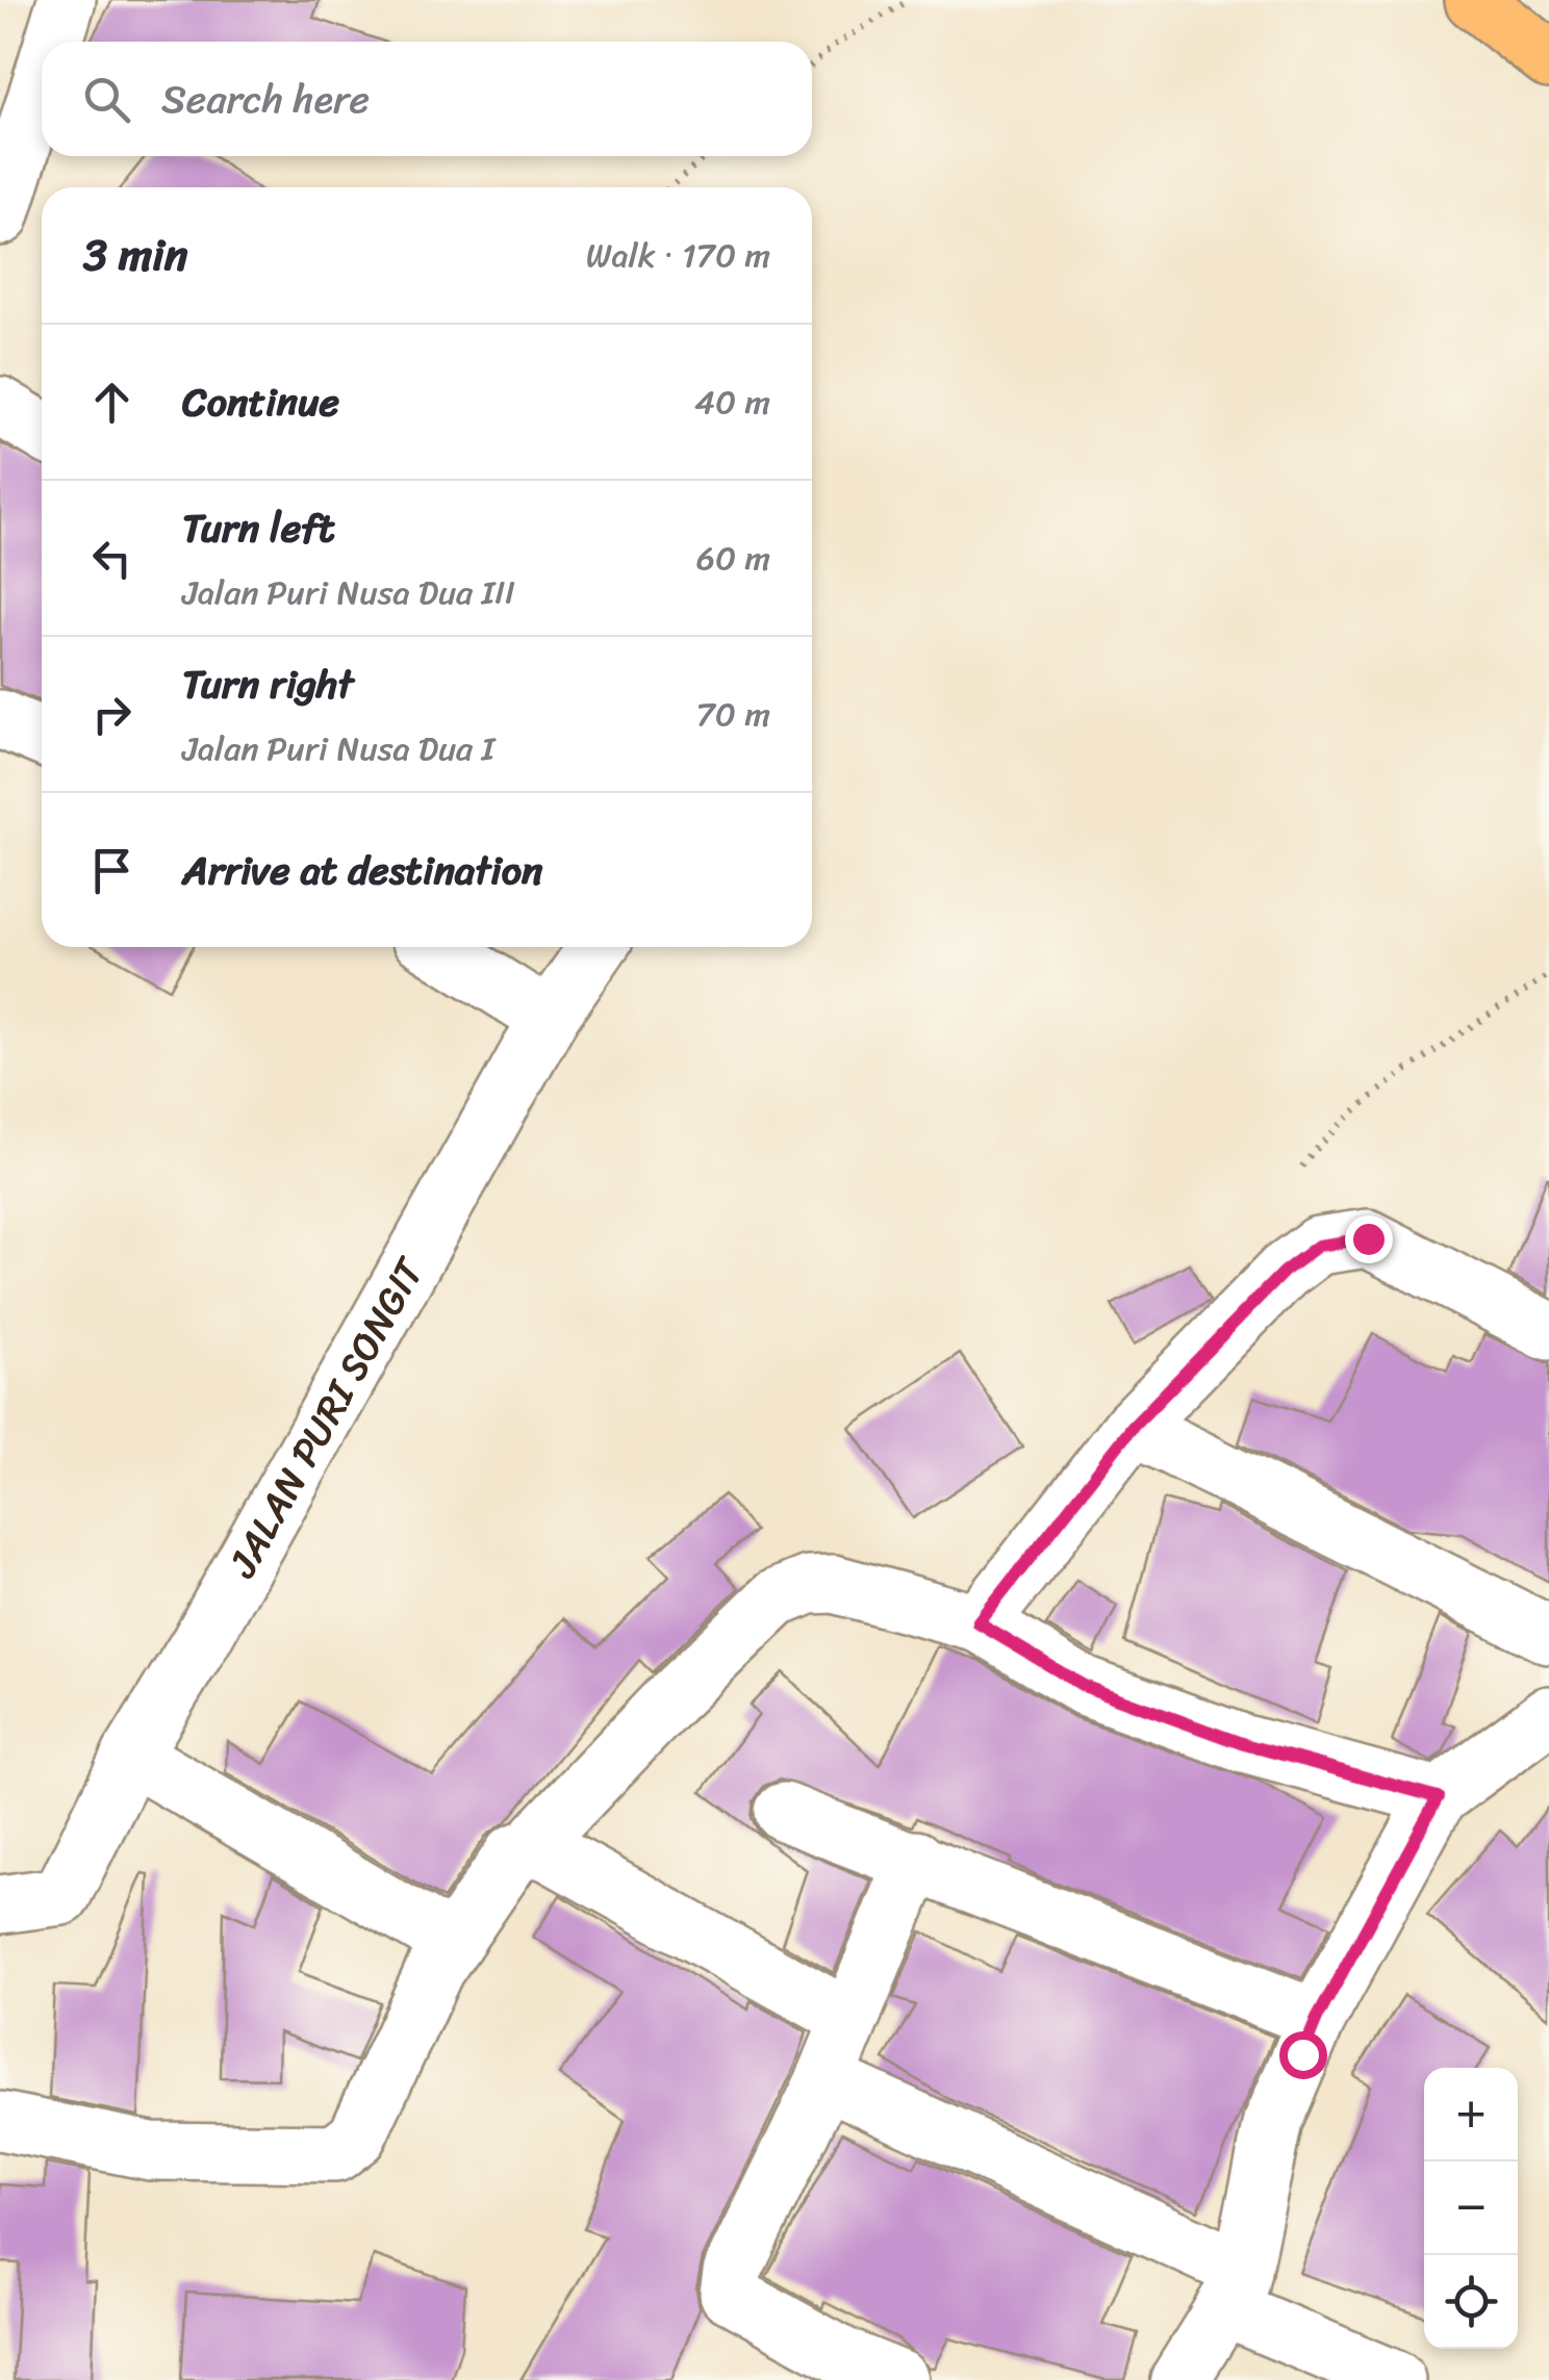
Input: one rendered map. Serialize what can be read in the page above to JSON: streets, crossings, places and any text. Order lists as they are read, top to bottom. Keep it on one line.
{"streets":{"street":["JALAN PURI SONGIT"]},"page":{"search":"Search here","heading":["3 min","Walk · 170 m"],"list":[["Continue","40 m"],["Turn left","Jalan Puri Nusa Dua III","60 m"],["Turn right","Jalan Puri Nusa Dua I","70 m"],"Arrive at destination"],"map_buttons":["+","−"]}}
